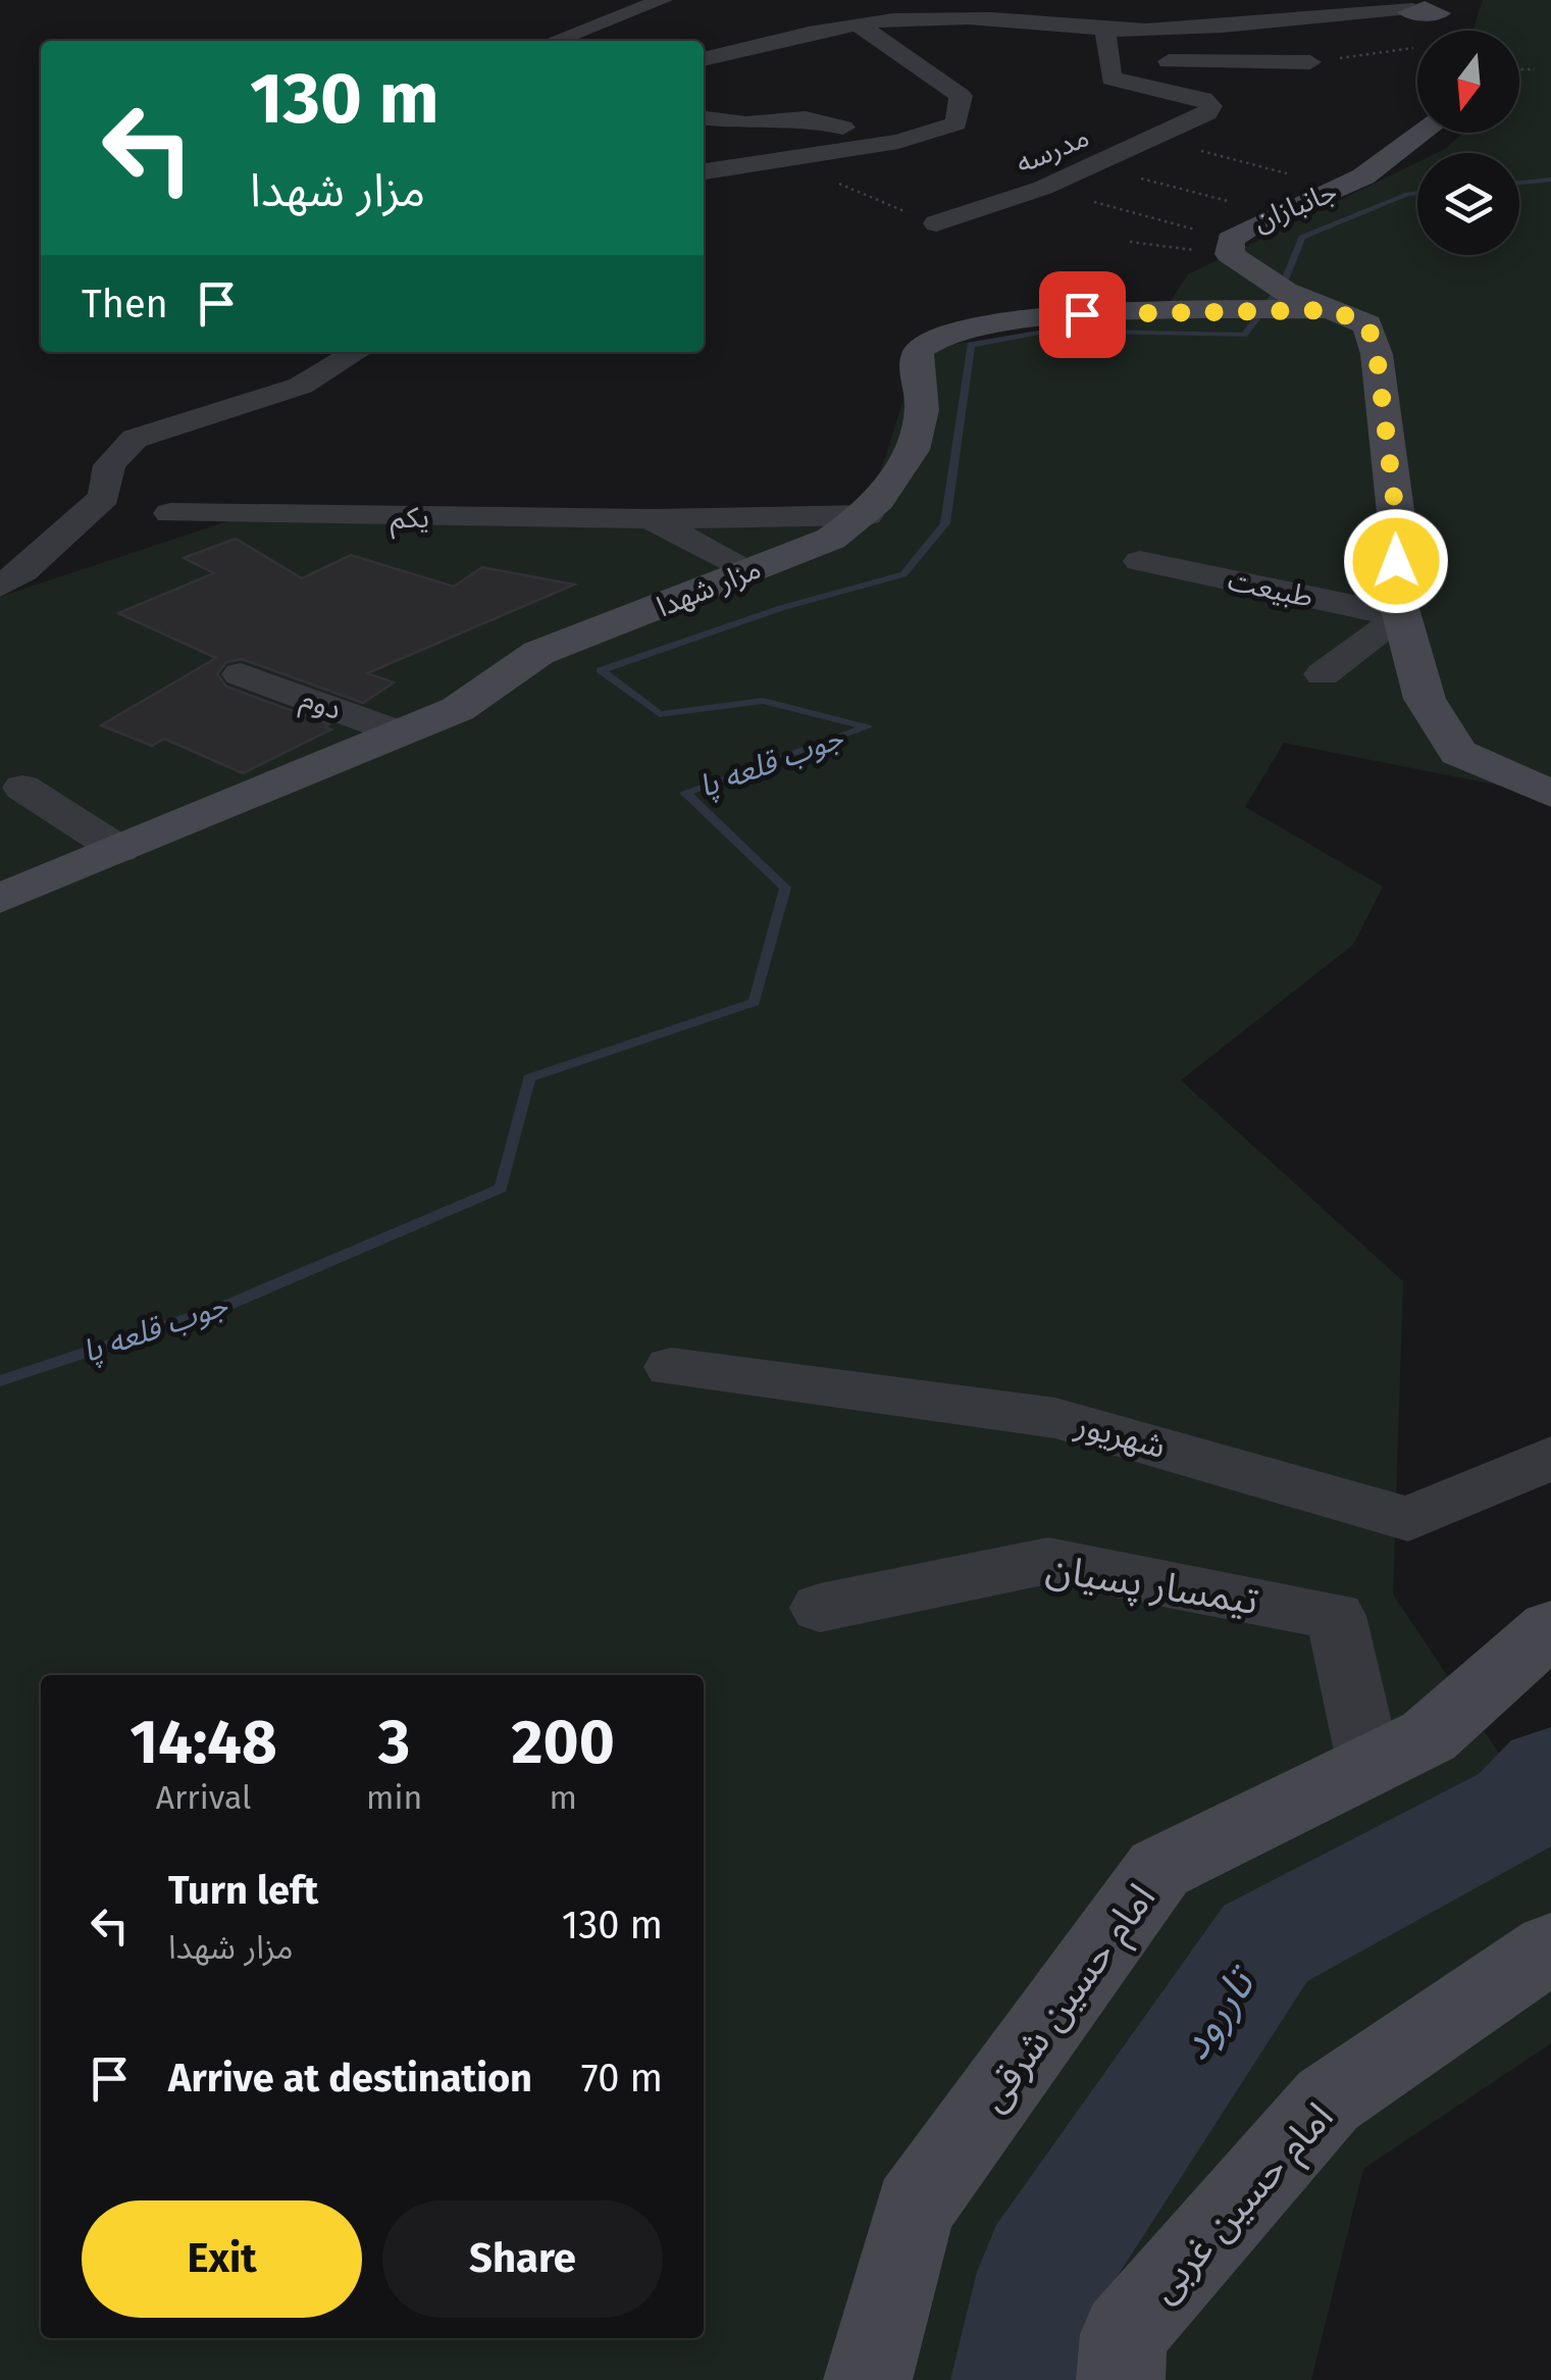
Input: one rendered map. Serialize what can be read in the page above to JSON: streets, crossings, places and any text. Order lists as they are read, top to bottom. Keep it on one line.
{"streets":{"street":["مدرسه","جانبازان","یکم","مزار شهدا","طبیعت","دوم","شهریور","تیمسار پسیان","امام حسین شرقی","امام حسین غربی"]},"crossings":[["جانبازان","مزار شهدا"],["جانبازان","طبیعت"],["یکم","مزار شهدا"],["مزار شهدا","دوم"],["تیمسار پسیان","امام حسین شرقی"]],"water":["جوب قلعه پا","تاررود"],"north":"bottom","page":{"turn":["130 m","مزار شهدا"],"then":"Then","eta":["14:48","Arrival","3","min","200","m"],"list":[{"name":"Turn left","note":"مزار شهدا","value":"130 m"},{"name":"Arrive at destination","value":"70 m"}],"buttons":["Exit","Share"]}}
